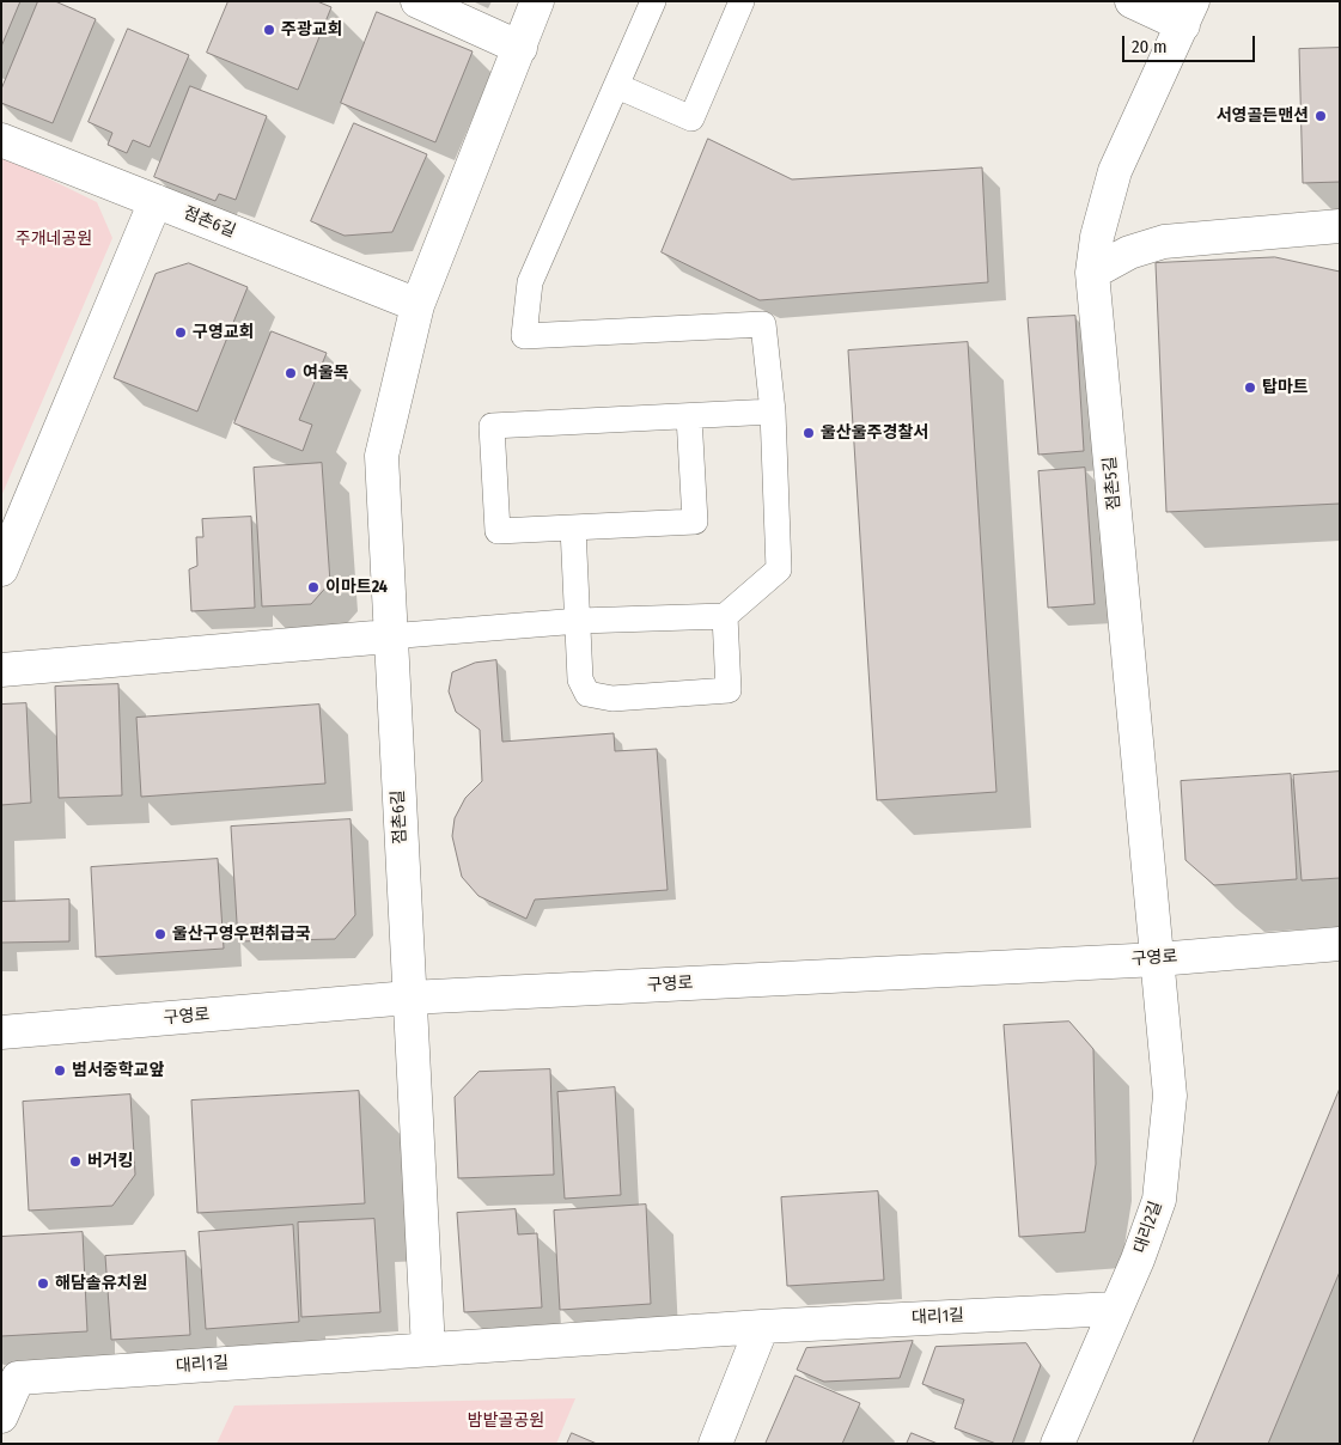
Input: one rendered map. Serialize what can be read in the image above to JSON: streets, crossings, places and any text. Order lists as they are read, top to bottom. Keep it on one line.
{"streets":{"street":["점촌6길","점촌5길","구영로","대리2길","대리1길"]},"crossings":[["점촌6길","구영로"],["점촌5길","구영로"],["점촌5길","대리2길"],["구영로","대리2길"],["대리2길","대리1길"]],"parks":["주개네공원","밤밭골공원"],"places":["주광교회","서영골든맨션","구영교회","여울목","탑마트","울산울주경찰서","이마트24","울산구영우편취급국","범서중학교앞","버거킹","해담솔유치원"],"scale_bar":"20 m"}
